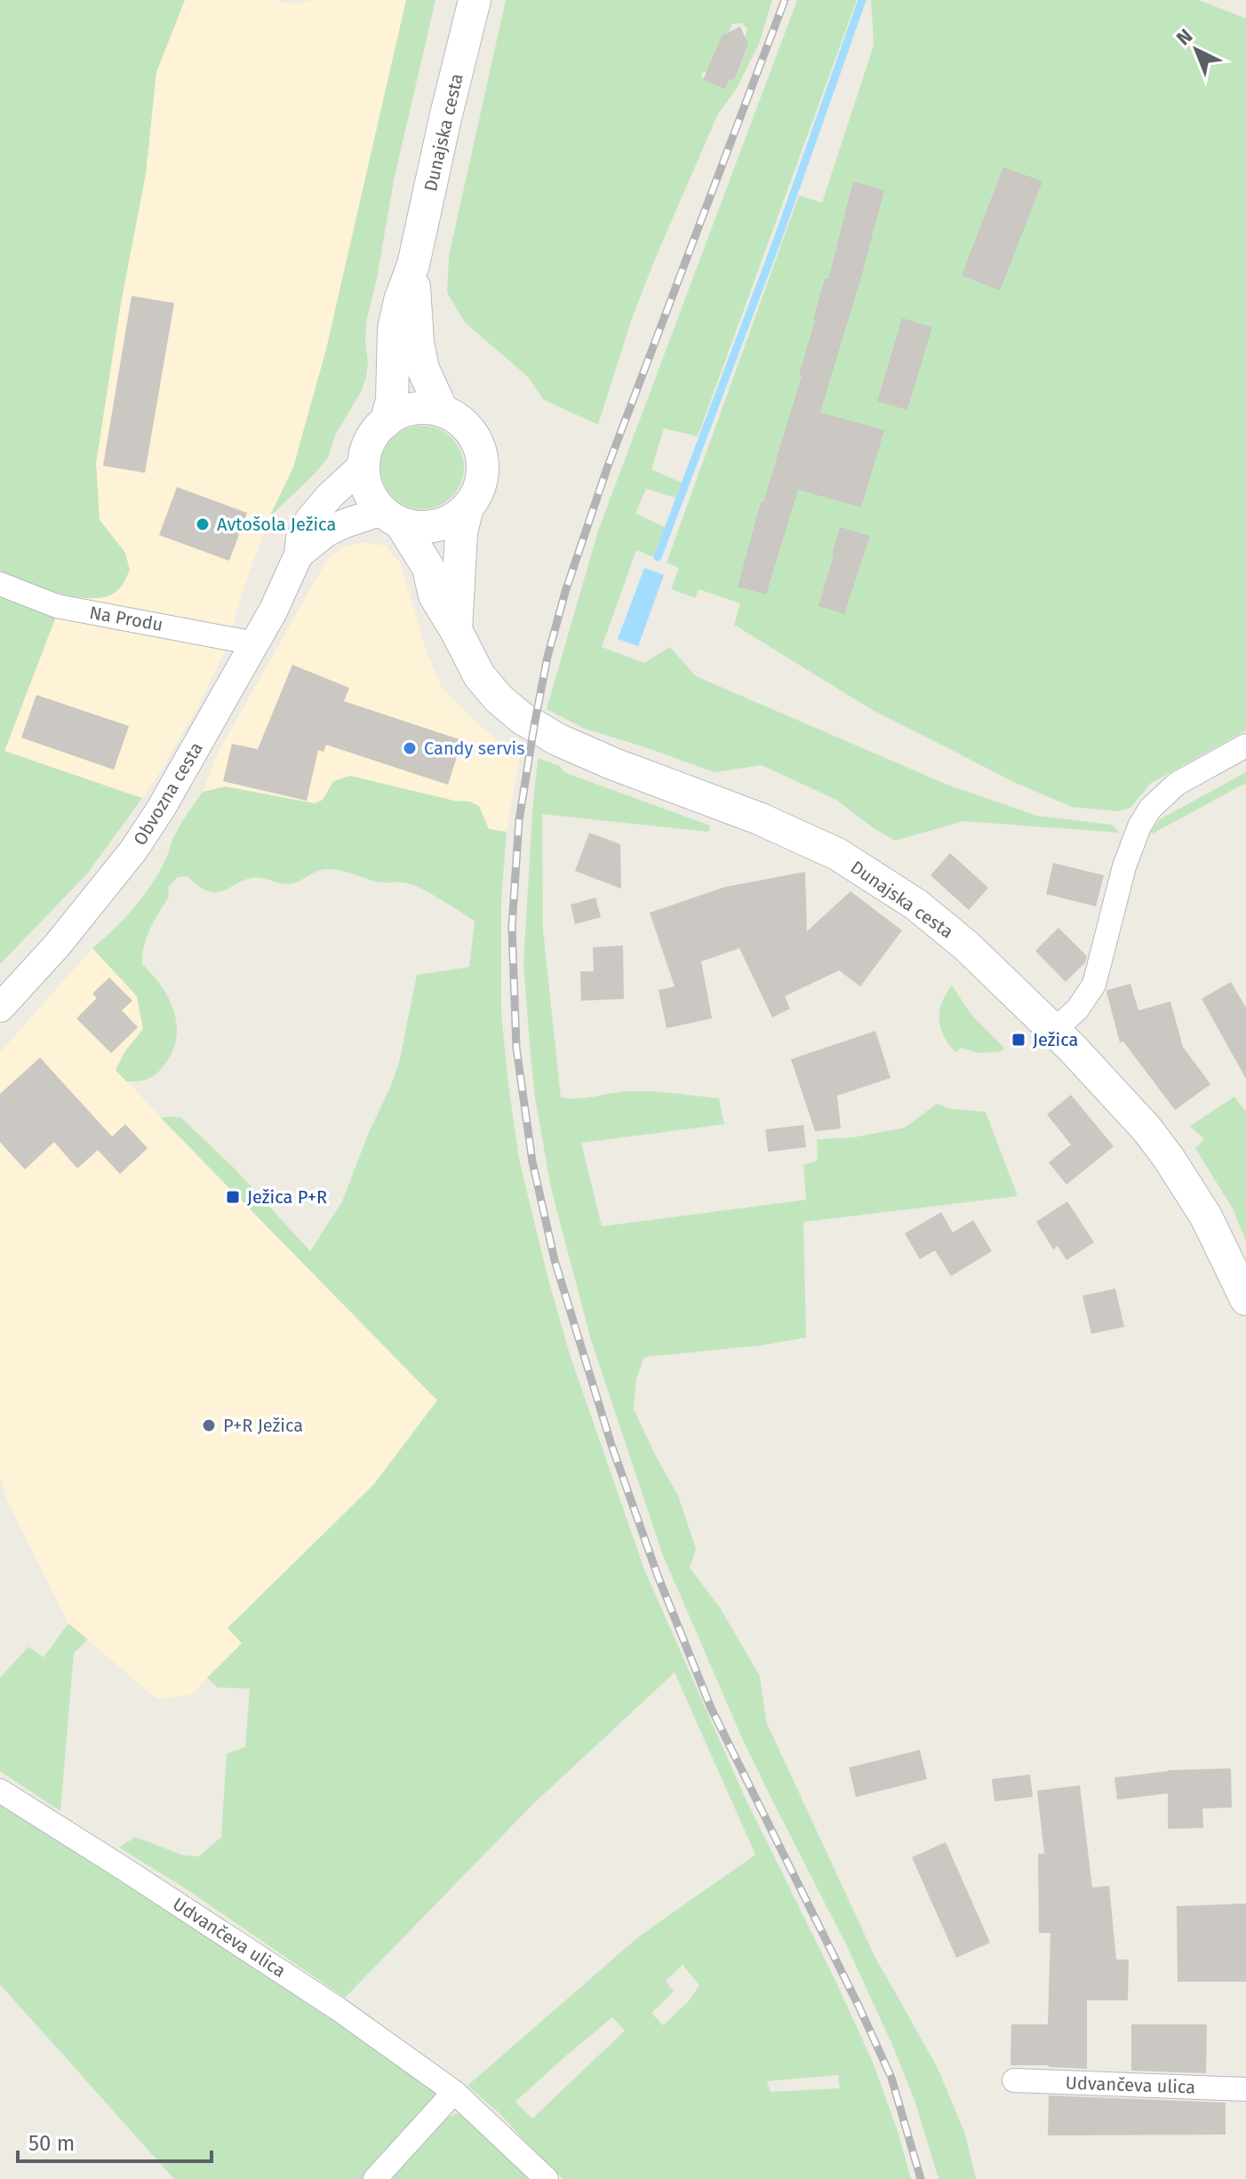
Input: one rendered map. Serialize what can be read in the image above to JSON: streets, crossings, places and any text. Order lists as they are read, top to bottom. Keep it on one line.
{"streets":{"main road":["Dunajska cesta"],"street":["Na Produ","Obvozna cesta","Udvančeva ulica"]},"crossings":[["Dunajska cesta","Obvozna cesta"],["Na Produ","Obvozna cesta"]],"places":{"other":["Avtošola Ježica","Candy servis","P+R Ježica"],"transit":["Ježica","Ježica P+R"]},"scale_bar":"50 m","north":"top left"}
